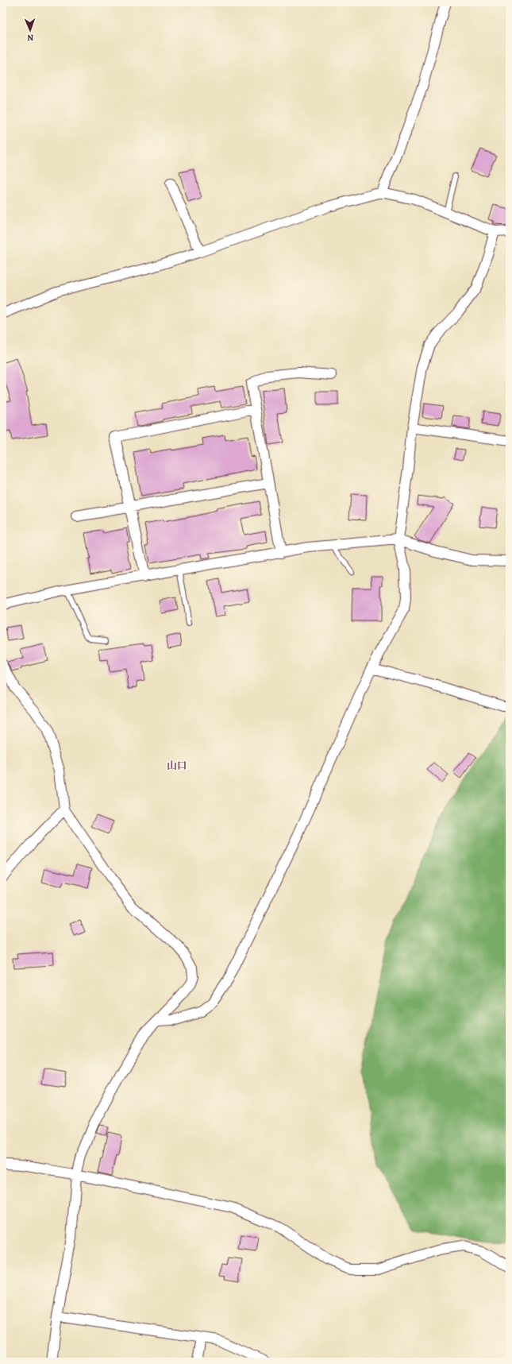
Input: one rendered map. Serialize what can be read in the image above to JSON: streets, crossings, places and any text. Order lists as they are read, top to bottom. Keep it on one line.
{"districts":["山口"],"north":"bottom"}
